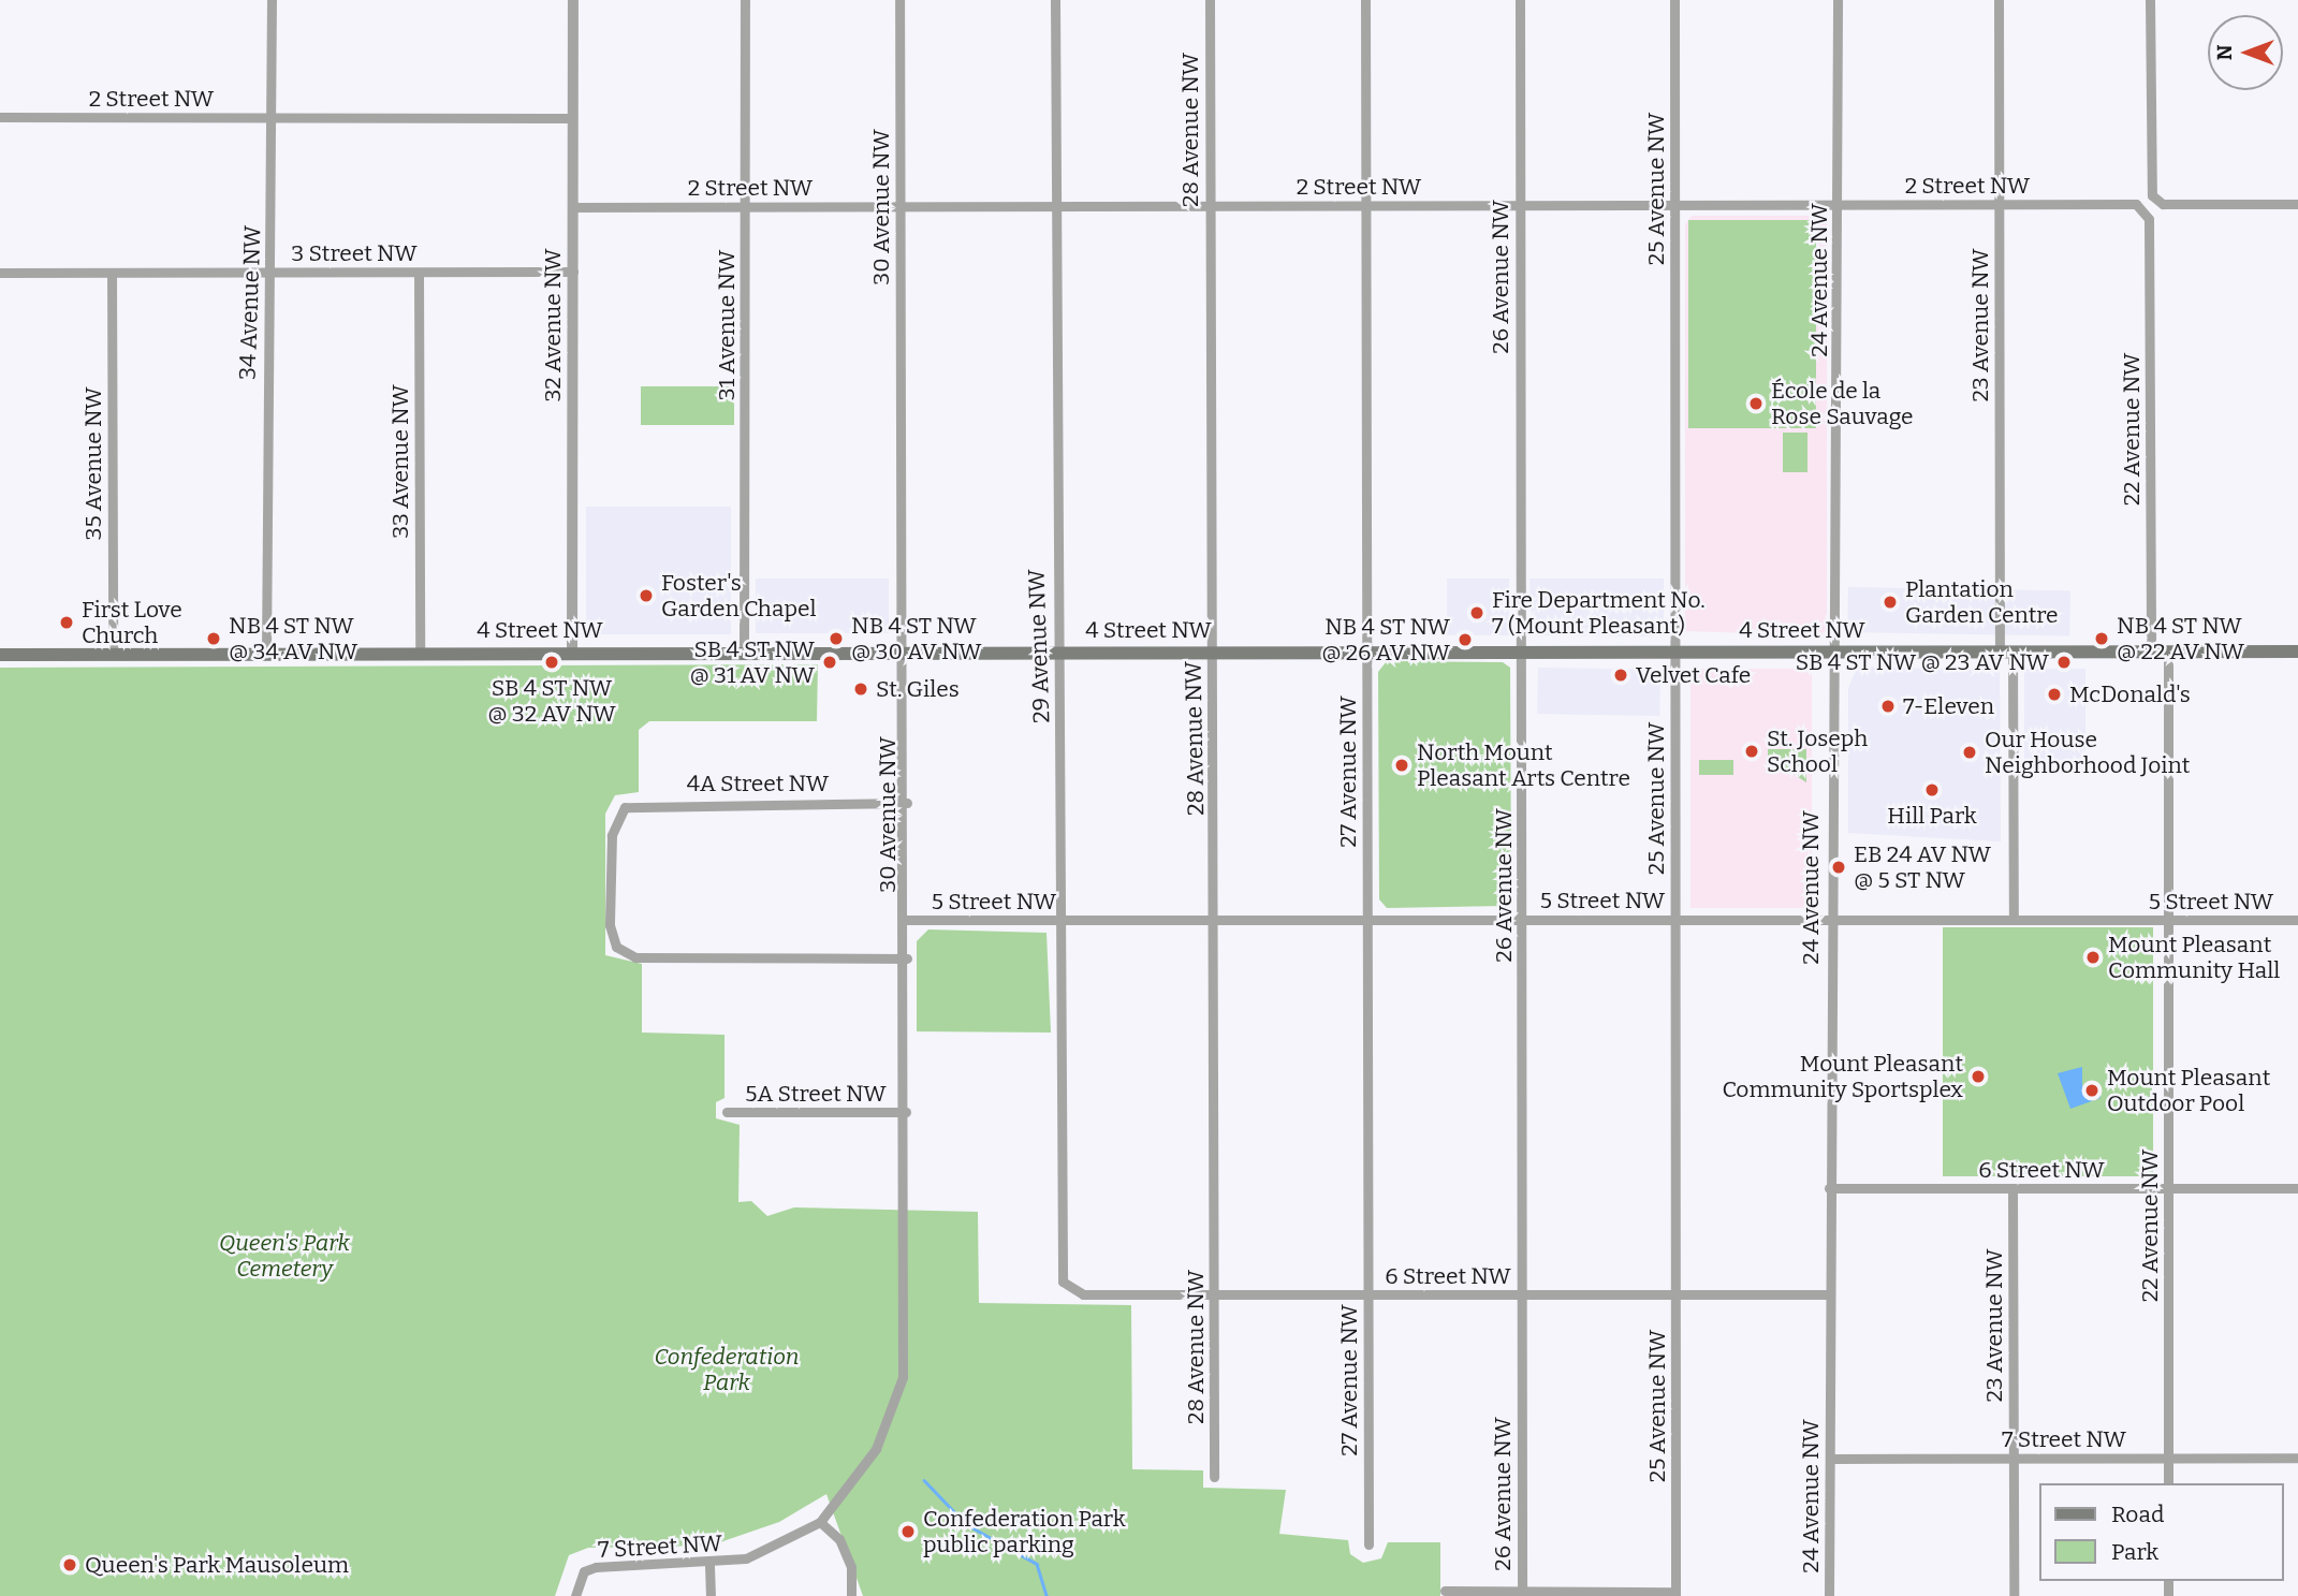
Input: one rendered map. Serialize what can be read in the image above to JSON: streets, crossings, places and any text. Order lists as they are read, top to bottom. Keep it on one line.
{"streets":{"main road":["4 Street NW"],"street":["2 Street NW","28 Avenue NW","25 Avenue NW","30 Avenue NW","3 Street NW","26 Avenue NW","24 Avenue NW","34 Avenue NW","32 Avenue NW","31 Avenue NW","23 Avenue NW","22 Avenue NW","33 Avenue NW","35 Avenue NW","29 Avenue NW","27 Avenue NW","4A Street NW","5 Street NW","5A Street NW","6 Street NW","7 Street NW"]},"crossings":[["2 Street NW","28 Avenue NW"],["2 Street NW","25 Avenue NW"],["2 Street NW","30 Avenue NW"],["2 Street NW","26 Avenue NW"],["2 Street NW","24 Avenue NW"],["2 Street NW","34 Avenue NW"],["2 Street NW","32 Avenue NW"],["2 Street NW","31 Avenue NW"],["2 Street NW","23 Avenue NW"],["2 Street NW","22 Avenue NW"],["2 Street NW","29 Avenue NW"],["2 Street NW","27 Avenue NW"],["28 Avenue NW","4 Street NW"],["28 Avenue NW","5 Street NW"],["28 Avenue NW","6 Street NW"],["25 Avenue NW","4 Street NW"],["25 Avenue NW","5 Street NW"],["25 Avenue NW","6 Street NW"],["30 Avenue NW","4 Street NW"],["30 Avenue NW","4A Street NW"],["30 Avenue NW","5 Street NW"],["30 Avenue NW","5A Street NW"],["30 Avenue NW","7 Street NW"],["3 Street NW","34 Avenue NW"],["3 Street NW","32 Avenue NW"],["3 Street NW","33 Avenue NW"],["3 Street NW","35 Avenue NW"],["26 Avenue NW","4 Street NW"],["26 Avenue NW","5 Street NW"],["26 Avenue NW","6 Street NW"],["24 Avenue NW","4 Street NW"],["24 Avenue NW","5 Street NW"],["24 Avenue NW","6 Street NW"],["24 Avenue NW","7 Street NW"],["34 Avenue NW","4 Street NW"],["32 Avenue NW","4 Street NW"],["31 Avenue NW","4 Street NW"],["23 Avenue NW","4 Street NW"],["23 Avenue NW","5 Street NW"],["23 Avenue NW","6 Street NW"],["23 Avenue NW","7 Street NW"],["22 Avenue NW","4 Street NW"],["22 Avenue NW","5 Street NW"],["22 Avenue NW","6 Street NW"],["22 Avenue NW","7 Street NW"],["33 Avenue NW","4 Street NW"],["35 Avenue NW","4 Street NW"],["4 Street NW","29 Avenue NW"],["4 Street NW","27 Avenue NW"],["29 Avenue NW","5 Street NW"],["29 Avenue NW","6 Street NW"],["27 Avenue NW","5 Street NW"],["27 Avenue NW","6 Street NW"]],"parks":["Queen's Park Cemetery","Confederation Park"],"places":["École de la Rose Sauvage","Foster's Garden Chapel","Plantation Garden Centre","Fire Department No. 7 (Mount Pleasant)","First Love Church","NB 4 ST NW @ 34 AV NW","NB 4 ST NW @ 30 AV NW","NB 4 ST NW @ 22 AV NW","NB 4 ST NW @ 26 AV NW","SB 4 ST NW @ 32 AV NW","SB 4 ST NW @ 31 AV NW","SB 4 ST NW @ 23 AV NW","Velvet Cafe","St. Giles","McDonald's","7-Eleven","St. Joseph School","Our House Neighborhood Joint","North Mount Pleasant Arts Centre","Hill Park","EB 24 AV NW @ 5 ST NW","Mount Pleasant Community Hall","Mount Pleasant Community Sportsplex","Mount Pleasant Outdoor Pool","Confederation Park public parking","Queen's Park Mausoleum"],"legend":["Road","Park"],"north":"left"}
